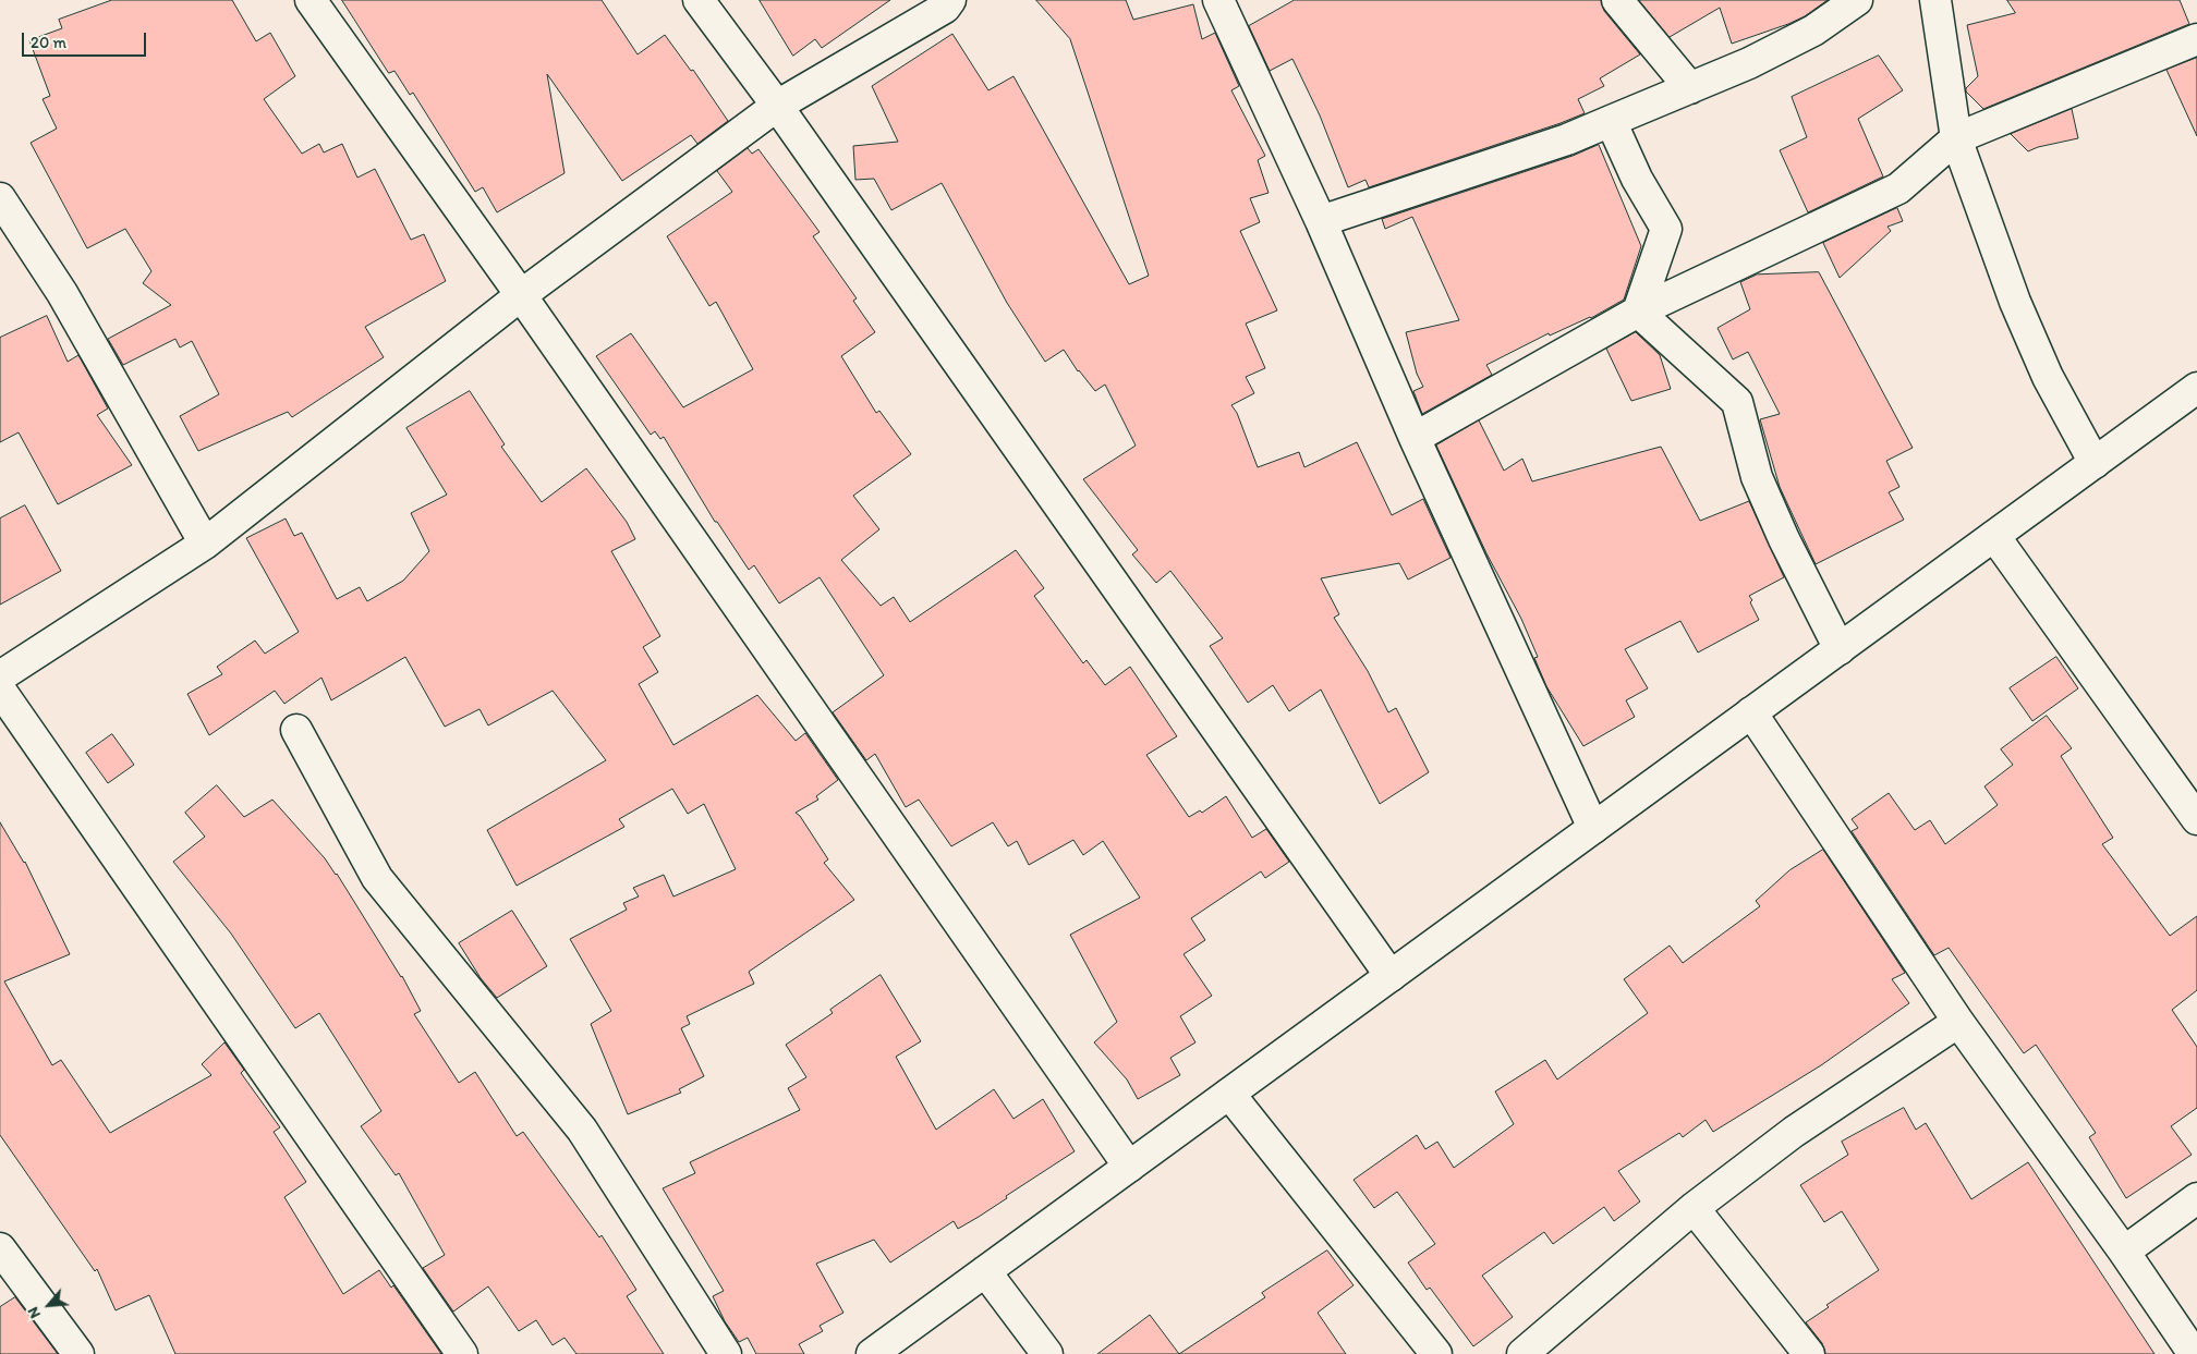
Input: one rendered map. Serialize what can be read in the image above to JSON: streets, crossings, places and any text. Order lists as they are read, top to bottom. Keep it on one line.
{"scale_bar":"20 m","north":"bottom left"}
